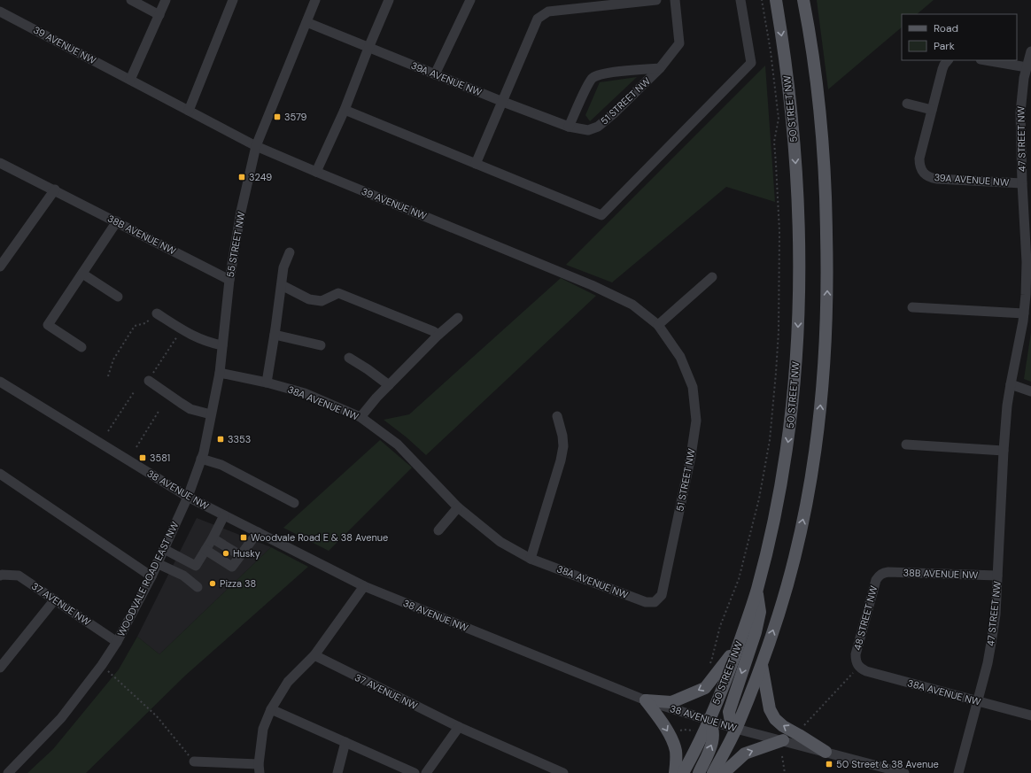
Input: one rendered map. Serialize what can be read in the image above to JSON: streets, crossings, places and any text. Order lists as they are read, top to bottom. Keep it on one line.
{"streets":{"main road":["50 STREET NW"],"street":["39 AVENUE NW","39A AVENUE NW","51 STREET NW","47 STREET NW","38B AVENUE NW","55 STREET NW","38A AVENUE NW","38 AVENUE NW","WOODVALE ROAD EAST NW","37 AVENUE NW","48 STREET NW"]},"crossings":[["39 AVENUE NW","51 STREET NW"],["39 AVENUE NW","55 STREET NW"],["39A AVENUE NW","51 STREET NW"],["39A AVENUE NW","47 STREET NW"],["39A AVENUE NW","55 STREET NW"],["51 STREET NW","38A AVENUE NW"],["50 STREET NW","38 AVENUE NW"],["47 STREET NW","38B AVENUE NW"],["47 STREET NW","38A AVENUE NW"],["38B AVENUE NW","55 STREET NW"],["38B AVENUE NW","48 STREET NW"],["55 STREET NW","38A AVENUE NW"],["55 STREET NW","38 AVENUE NW"],["55 STREET NW","WOODVALE ROAD EAST NW"],["38A AVENUE NW","48 STREET NW"],["38 AVENUE NW","WOODVALE ROAD EAST NW"],["WOODVALE ROAD EAST NW","37 AVENUE NW"]],"places":{"transit":["3579","3249","3353","3581","Woodvale Road E & 38 Avenue","50 Street & 38 Avenue"],"other":["Husky","Pizza 38"]},"legend":["Road","Park"]}
